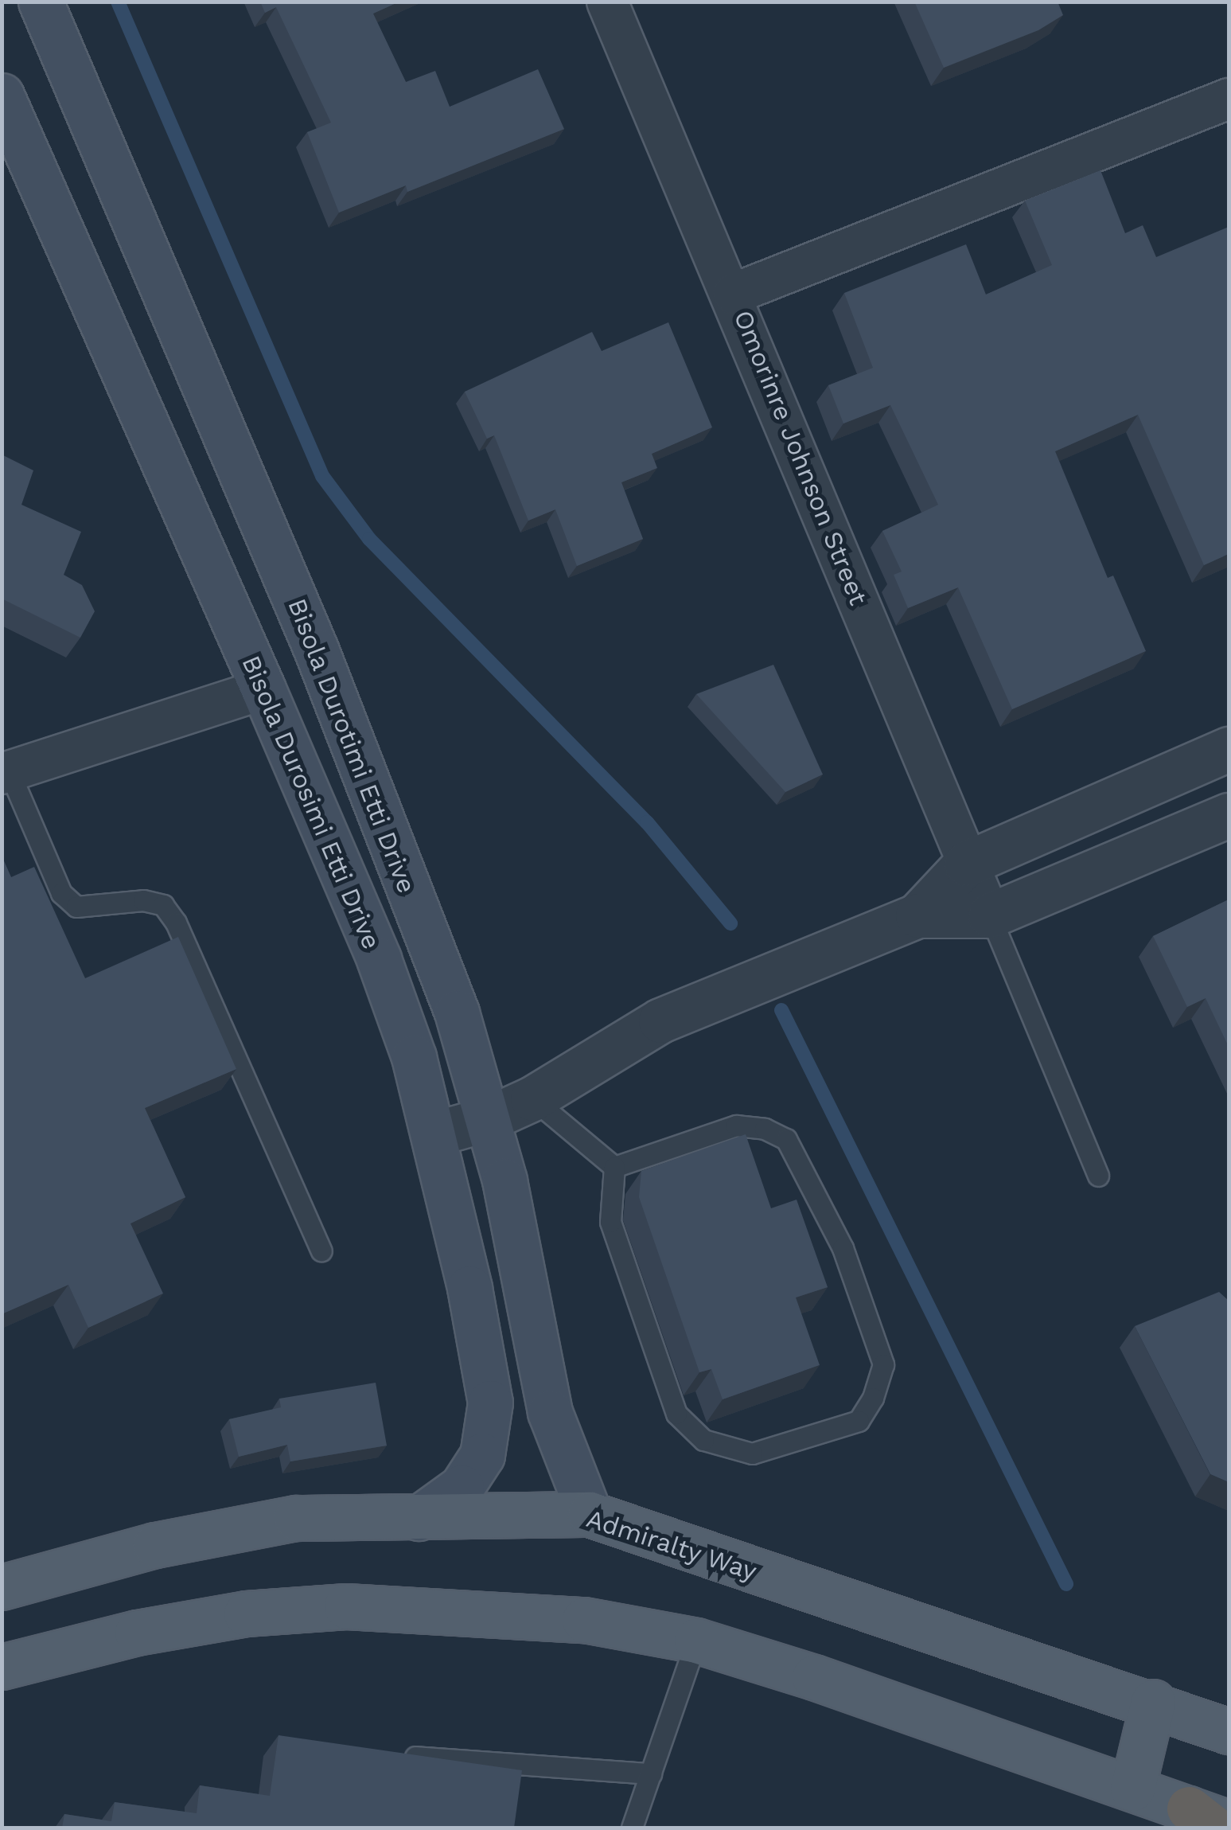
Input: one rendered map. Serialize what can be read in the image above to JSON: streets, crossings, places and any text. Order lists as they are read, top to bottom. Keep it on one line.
{"streets":{"main road":["Bisola Durotimi Etti Drive","Bisola Durosimi Etti Drive","Admiralty Way"],"street":["Omorinre Johnson Street"]},"crossings":[["Bisola Durotimi Etti Drive","Admiralty Way"],["Bisola Durosimi Etti Drive","Admiralty Way"]]}
